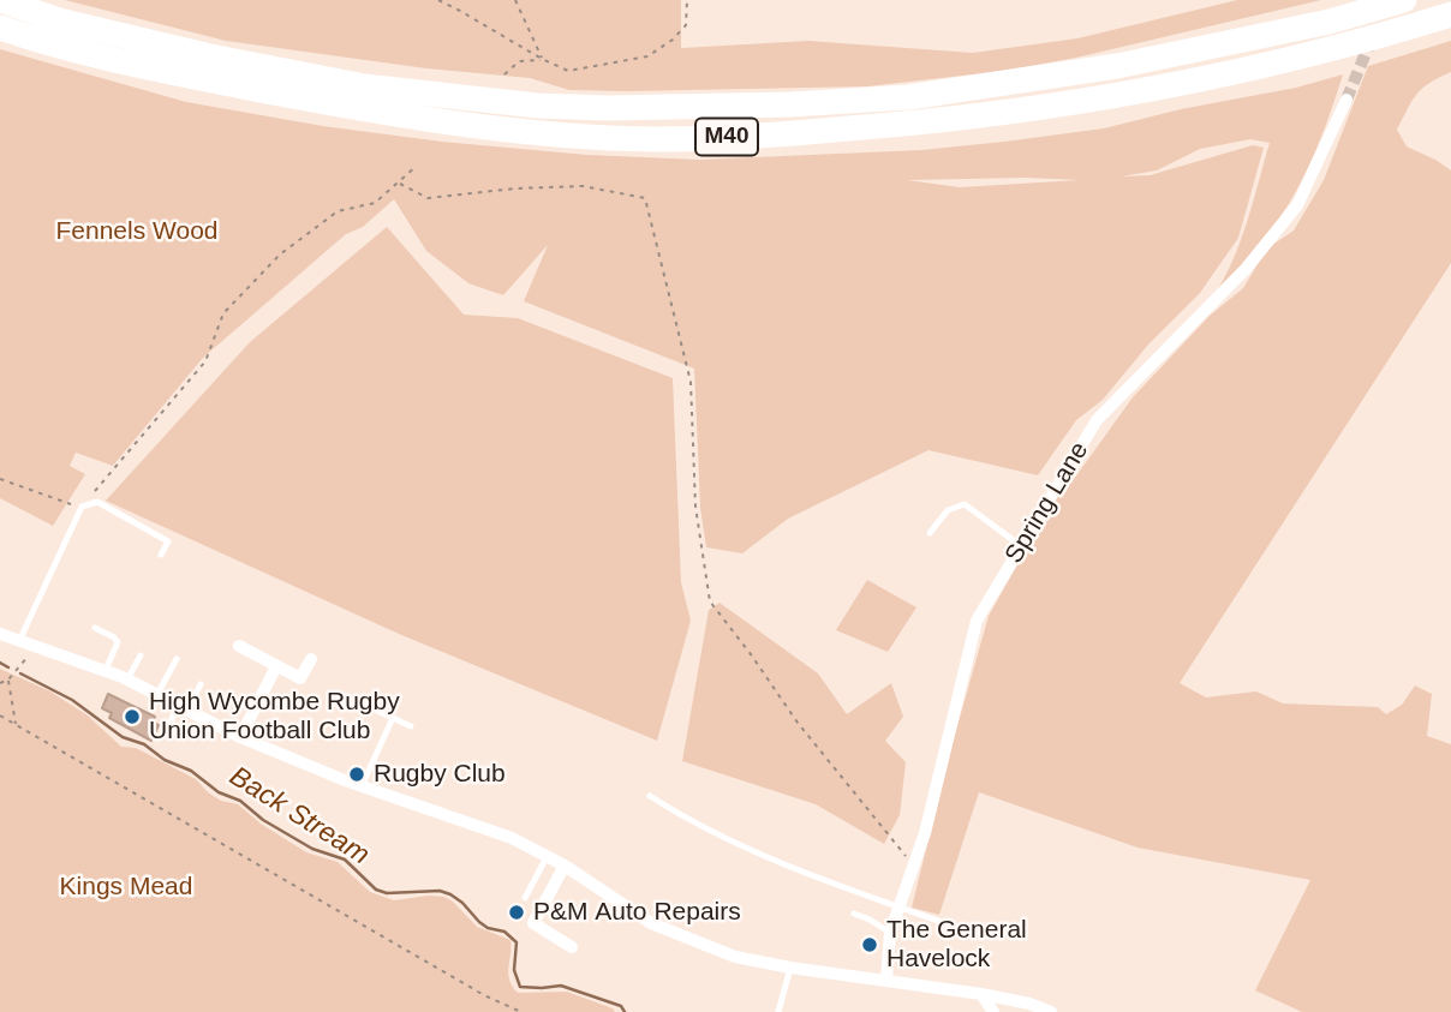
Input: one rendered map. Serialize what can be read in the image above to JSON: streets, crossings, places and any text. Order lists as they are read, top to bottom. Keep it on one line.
{"streets":{"highway":["M40"],"street":["Spring Lane"]},"water":["Back Stream"],"parks":["Fennels Wood","Kings Mead"],"places":["High Wycombe Rugby Union Football Club","Rugby Club","P&M Auto Repairs","The General Havelock"]}
